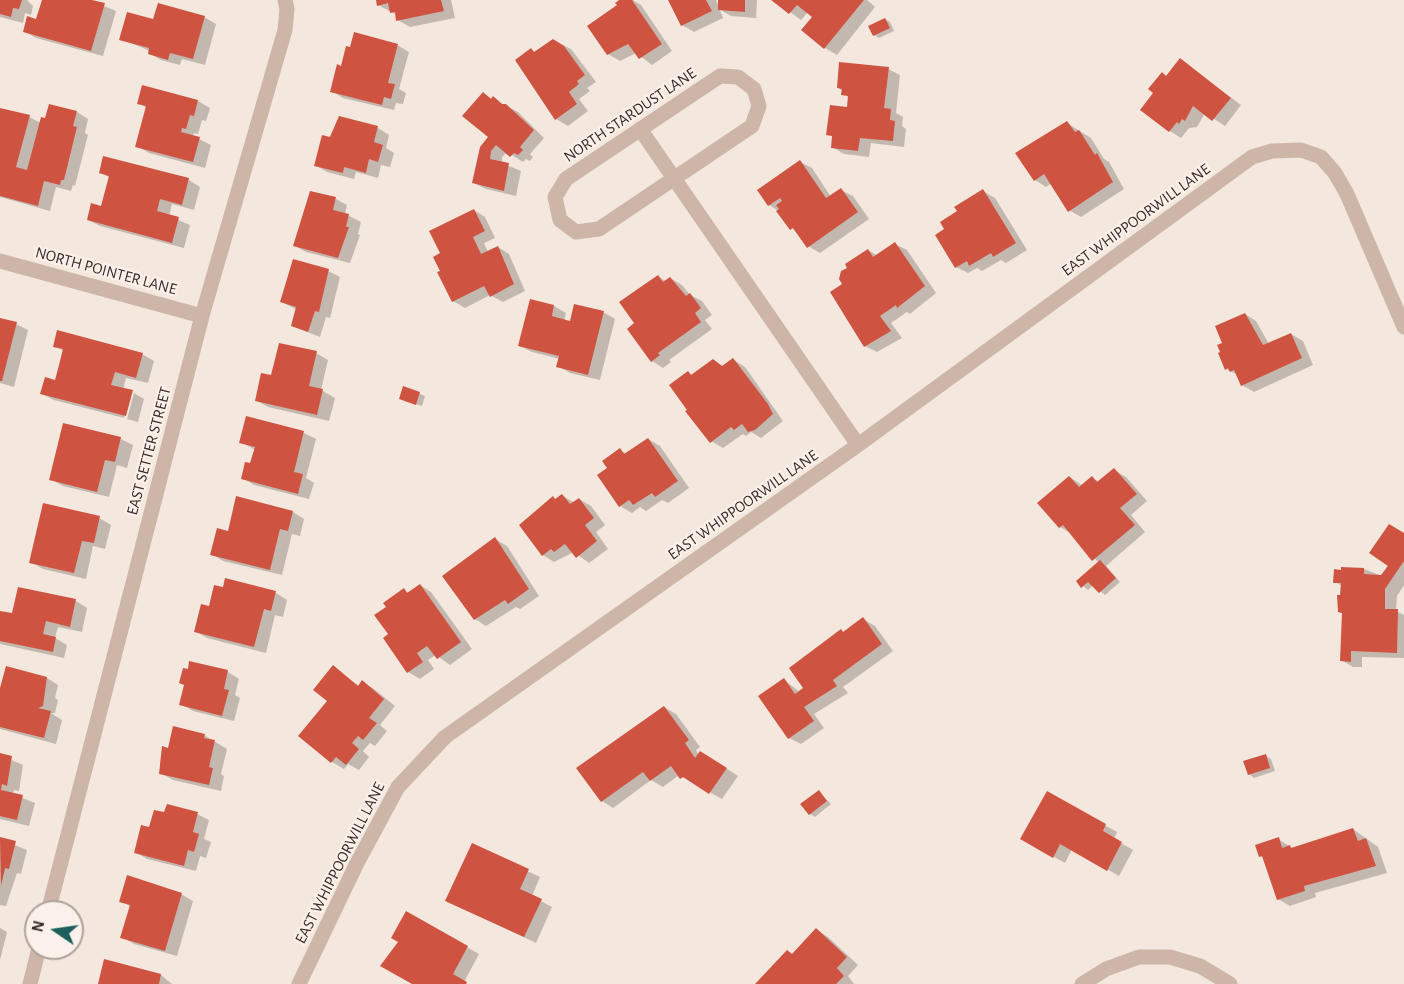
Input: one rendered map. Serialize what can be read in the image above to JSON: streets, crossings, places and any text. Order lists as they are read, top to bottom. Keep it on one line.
{"streets":{"street":["NORTH STARDUST LANE","EAST WHIPPOORWILL LANE","NORTH POINTER LANE","EAST SETTER STREET"]},"crossings":[["NORTH POINTER LANE","EAST SETTER STREET"]],"north":"left"}
